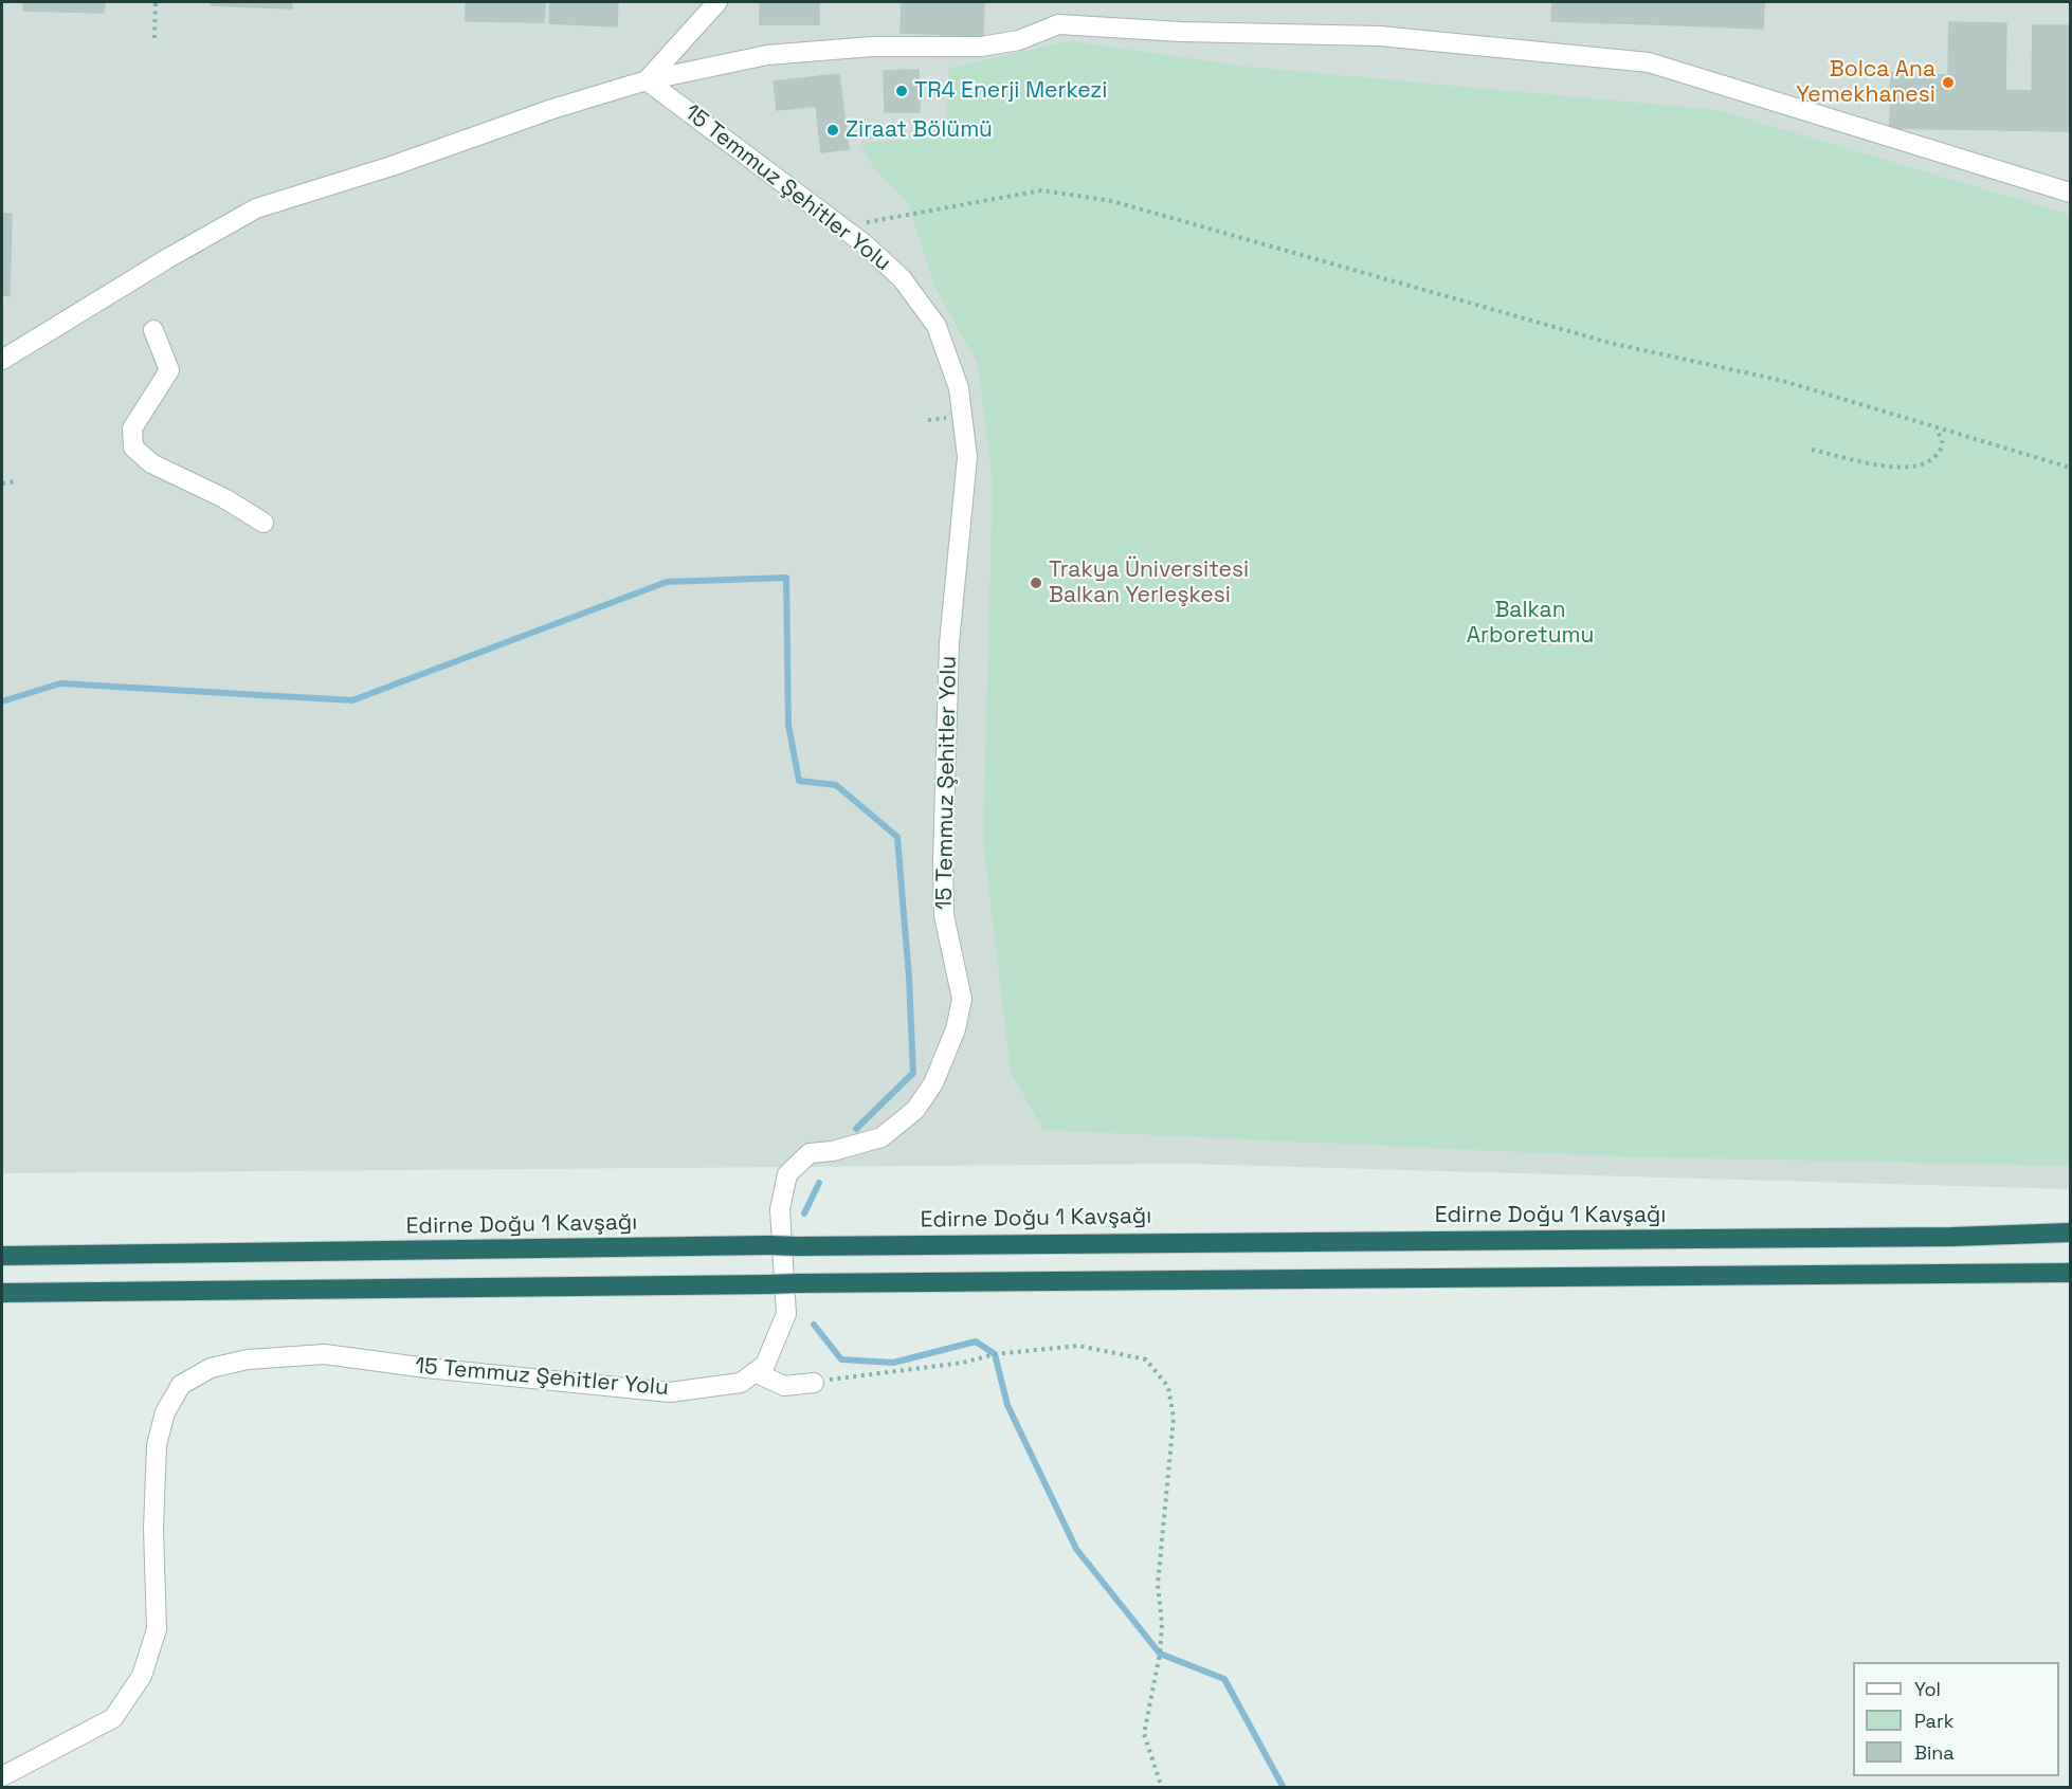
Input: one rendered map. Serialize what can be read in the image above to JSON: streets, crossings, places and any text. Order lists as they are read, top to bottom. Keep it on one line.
{"streets":{"highway":["Edirne Doğu 1 Kavşağı"],"street":["15 Temmuz Şehitler Yolu"]},"parks":["Balkan Arboretumu"],"places":["Bolca Ana Yemekhanesi","TR4 Enerji Merkezi","Ziraat Bölümü","Trakya Üniversitesi Balkan Yerleşkesi"],"legend":["Yol","Park","Bina"]}
